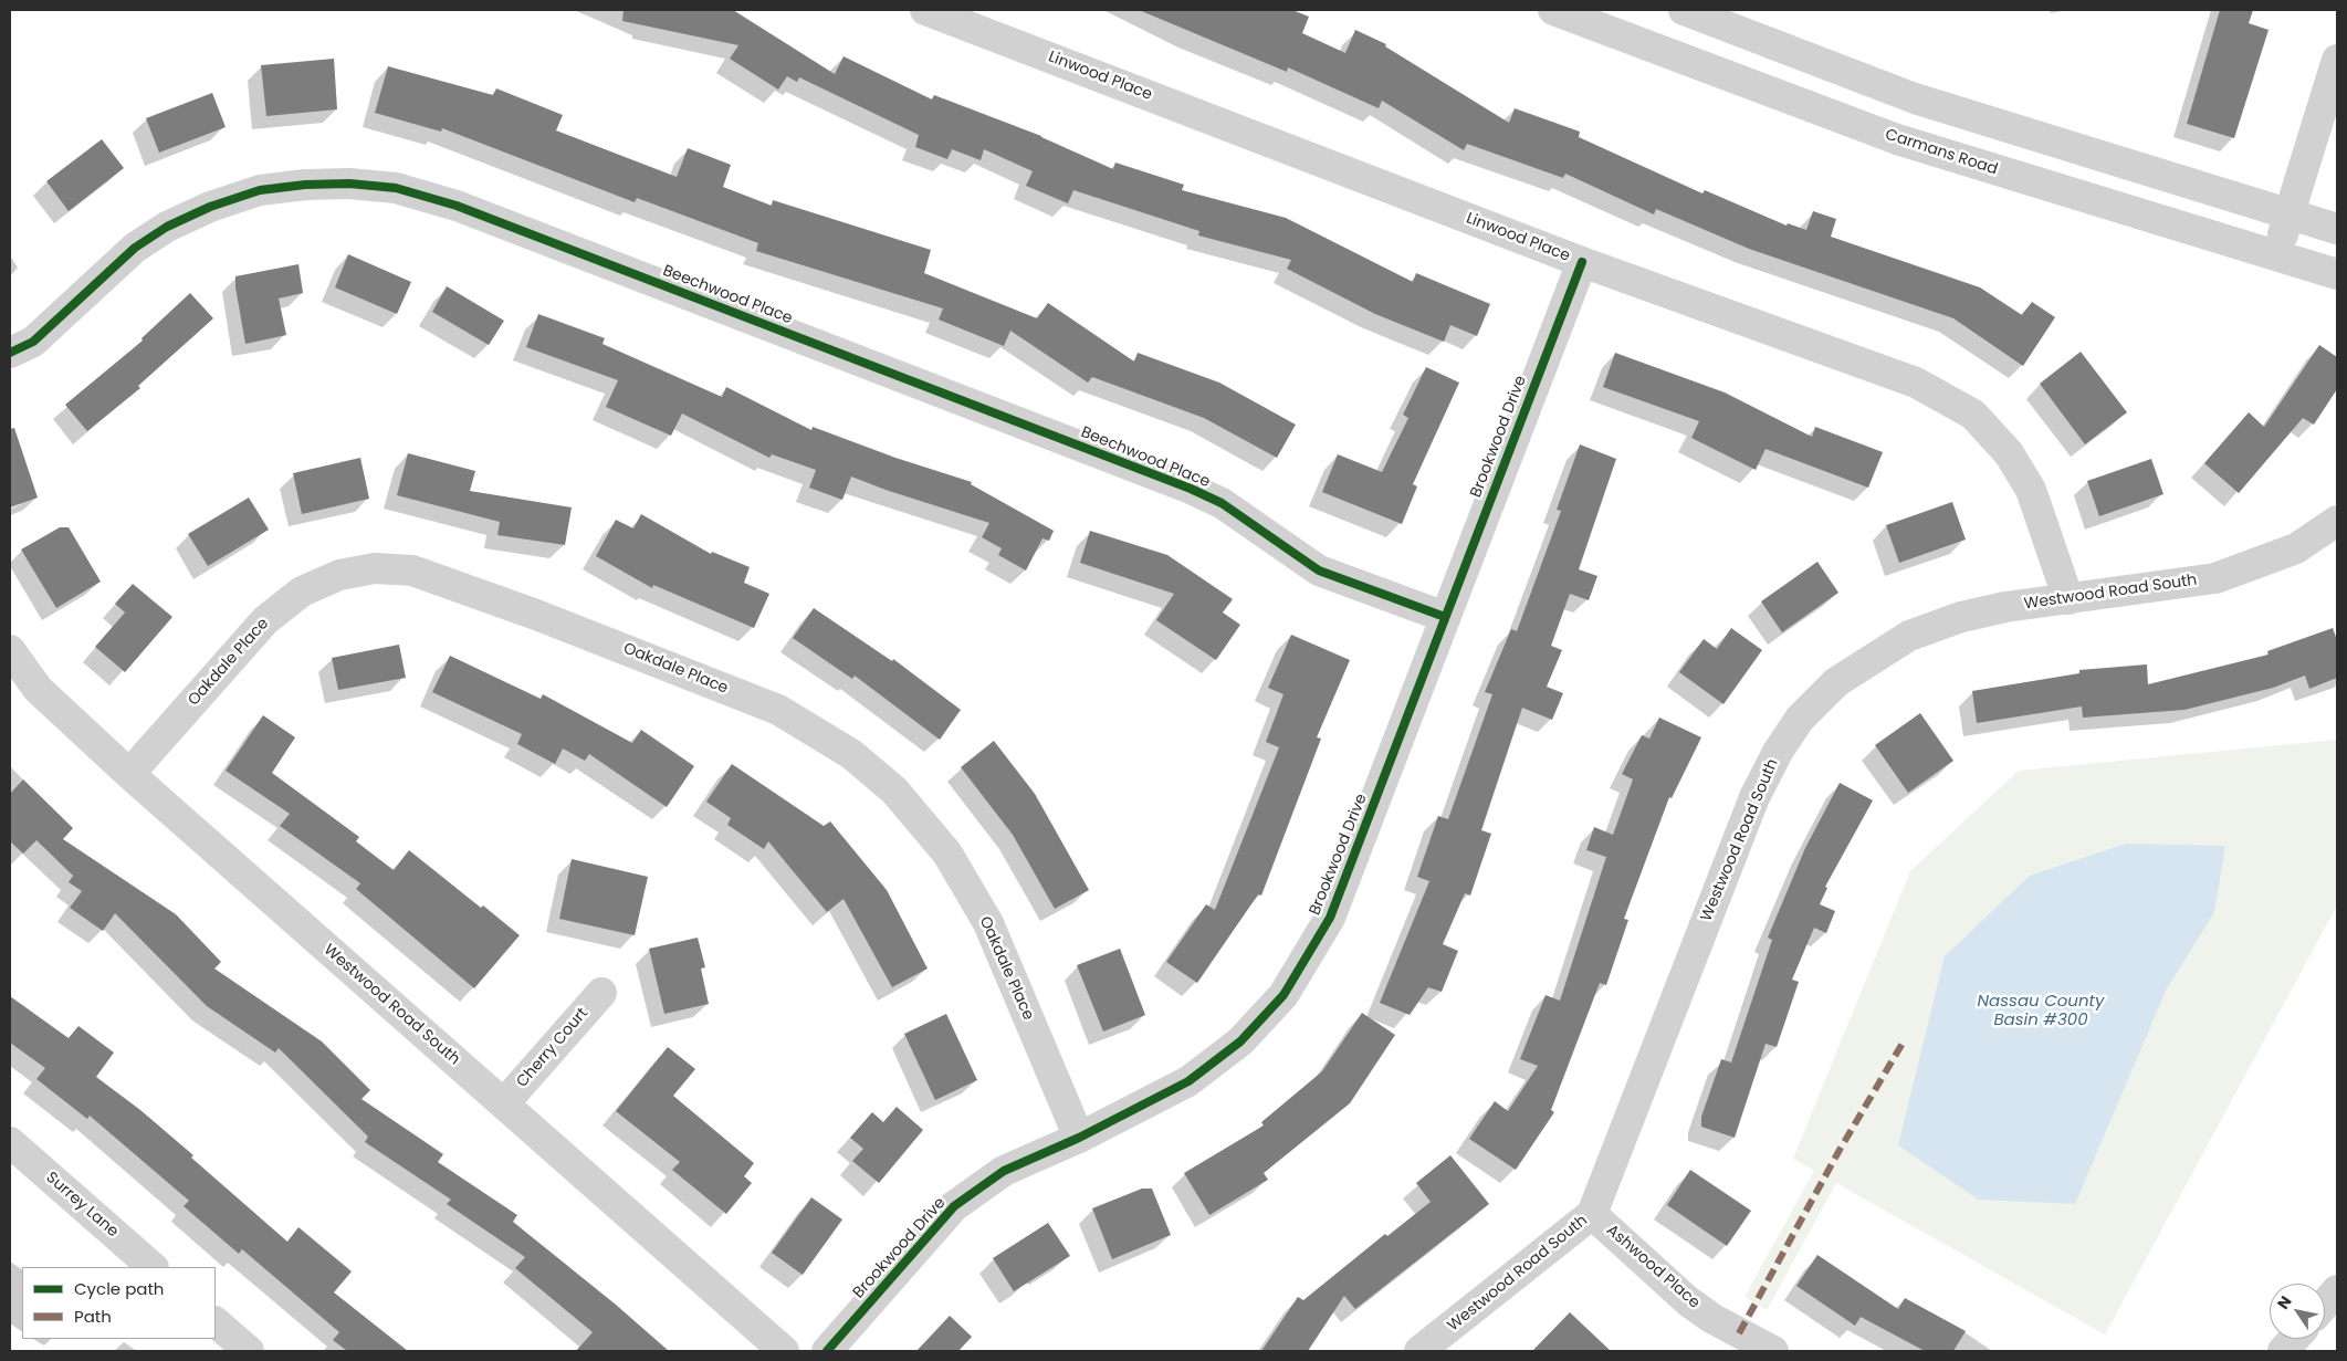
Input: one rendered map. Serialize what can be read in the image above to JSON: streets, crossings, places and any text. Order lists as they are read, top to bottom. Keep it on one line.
{"streets":{"street":["Linwood Place","Carmans Road","Beechwood Place","Brookwood Drive","Westwood Road South","Oakdale Place","Cherry Court","Surrey Lane","Ashwood Place"]},"crossings":[["Linwood Place","Brookwood Drive"],["Linwood Place","Westwood Road South"],["Beechwood Place","Brookwood Drive"],["Brookwood Drive","Oakdale Place"],["Westwood Road South","Oakdale Place"],["Westwood Road South","Cherry Court"],["Westwood Road South","Ashwood Place"]],"water":["Nassau County Basin #300"],"legend":["Cycle path","Path"],"north":"top left"}
